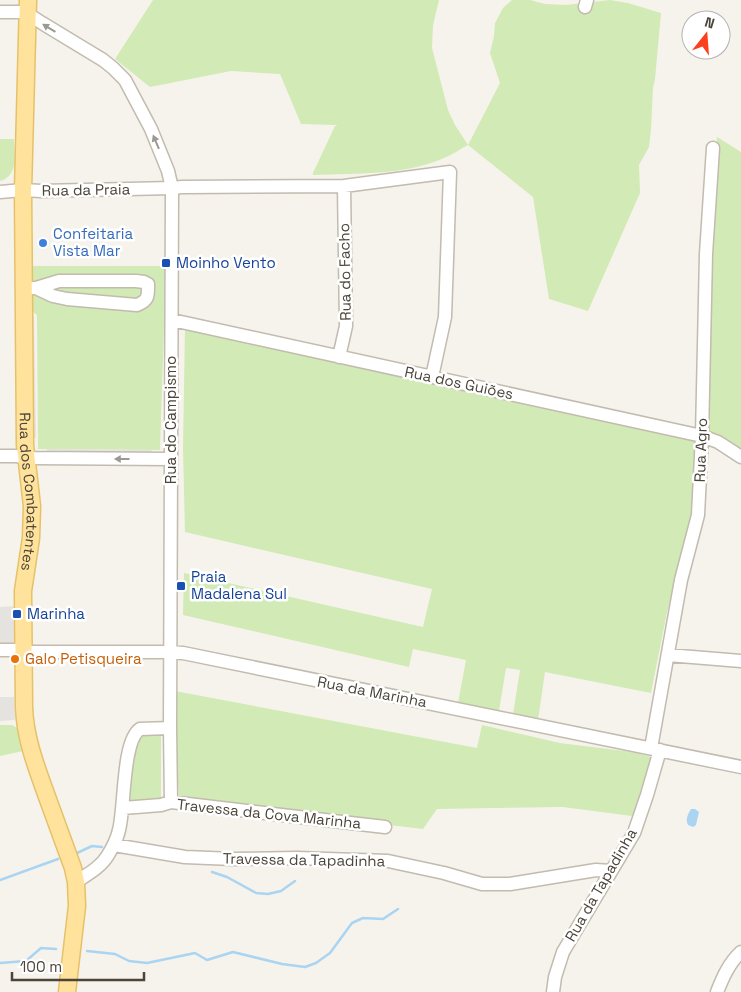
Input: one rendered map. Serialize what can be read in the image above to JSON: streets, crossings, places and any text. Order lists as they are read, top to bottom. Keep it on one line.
{"streets":{"main road":["Rua dos Combatentes"],"street":["Rua da Praia","Rua do Facho","Rua dos Guiões","Rua do Campismo","Rua Agro","Rua da Marinha","Travessa da Cova Marinha","Travessa da Tapadinha","Rua da Tapadinha"]},"crossings":[["Rua da Praia","Rua do Facho"],["Rua da Praia","Rua dos Guiões"],["Rua da Praia","Rua do Campismo"],["Rua da Praia","Rua dos Combatentes"],["Rua do Facho","Rua dos Guiões"],["Rua dos Guiões","Rua do Campismo"],["Rua dos Guiões","Rua Agro"],["Rua do Campismo","Rua dos Combatentes"],["Rua do Campismo","Rua da Marinha"],["Rua do Campismo","Travessa da Cova Marinha"],["Rua Agro","Rua da Marinha"],["Rua Agro","Rua da Tapadinha"],["Rua dos Combatentes","Rua da Marinha"],["Rua da Marinha","Rua da Tapadinha"],["Travessa da Tapadinha","Rua da Tapadinha"]],"places":{"other":["Confeitaria Vista Mar","Galo Petisqueira"],"transit":["Moinho Vento","Praia Madalena Sul","Marinha"]},"scale_bar":"100 m","north":"top"}
